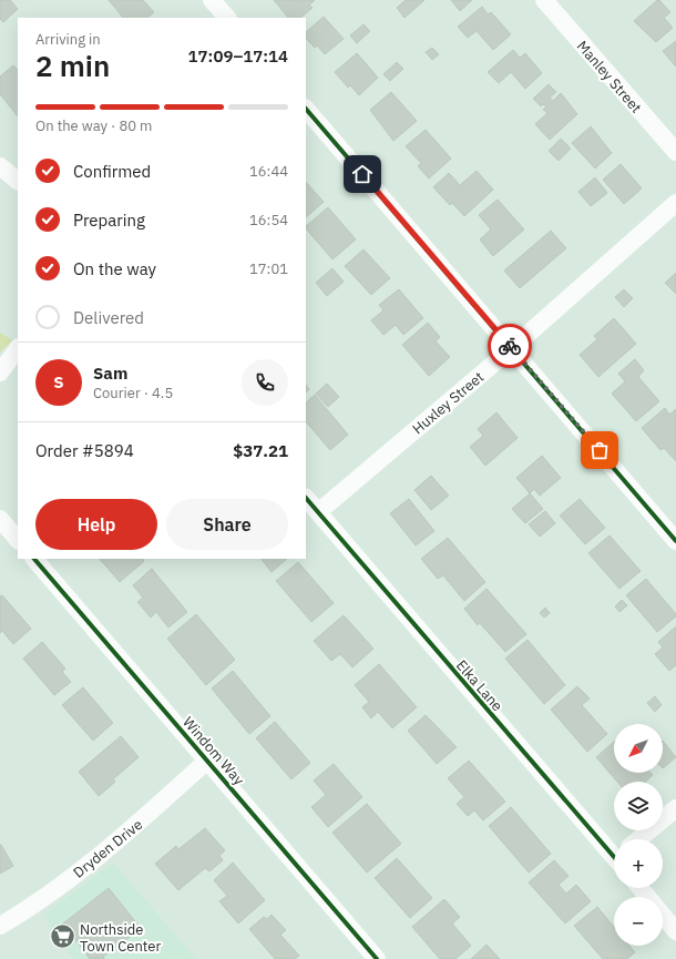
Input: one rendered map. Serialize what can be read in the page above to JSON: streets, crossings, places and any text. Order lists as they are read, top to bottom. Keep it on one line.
{"streets":{"street":["Manley Street","Huxley Street","Elka Lane","Windom Way","Dryden Drive"]},"crossings":[["Huxley Street","Elka Lane"],["Windom Way","Dryden Drive"]],"places":{"supermarket":["Northside Town Center"]},"north":"bottom left","page":{"heading":["2 min","Arriving in","17:09–17:14"],"panel":["Sam","Courier · 4.5","Order #5894","$37.21"],"bar":"On the way · 80 m","list":[["Confirmed","16:44"],["Preparing","16:54"],["On the way","17:01"],"Delivered"],"round":"S","buttons":["Help","Share"],"map_buttons":["+","−"]}}
